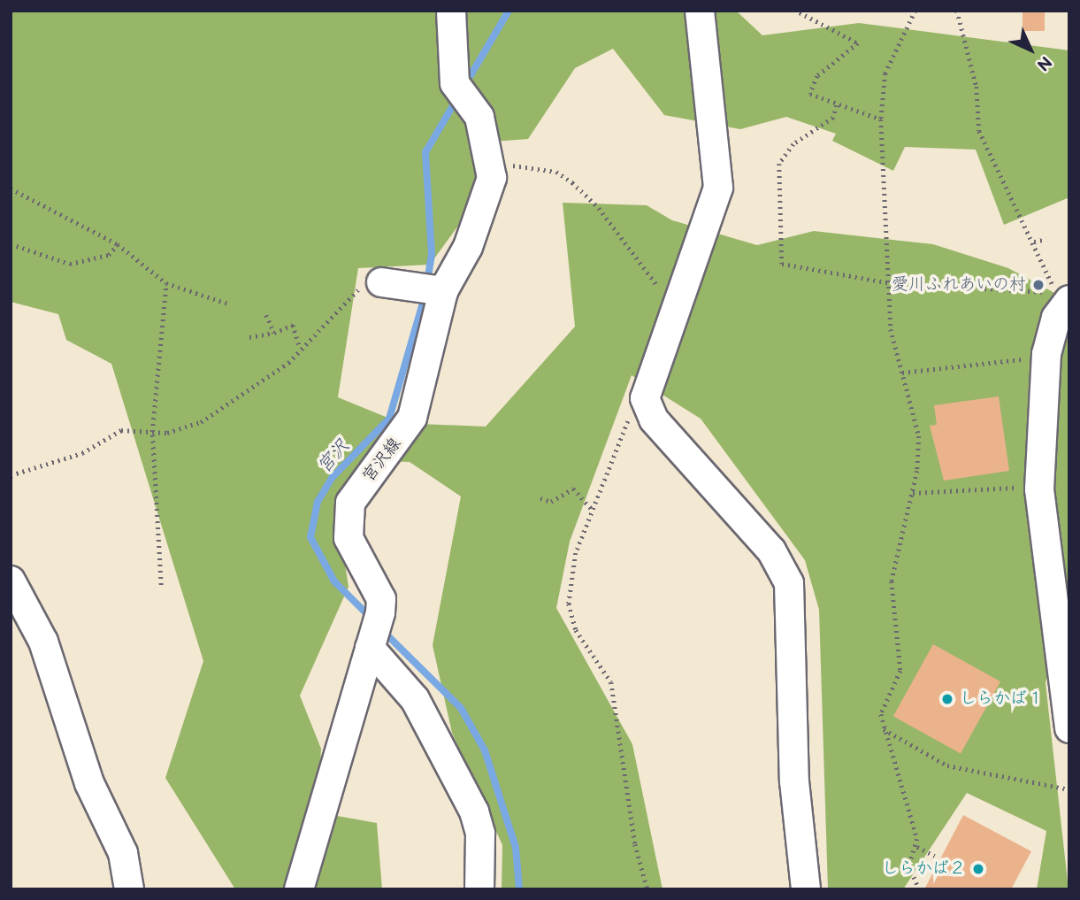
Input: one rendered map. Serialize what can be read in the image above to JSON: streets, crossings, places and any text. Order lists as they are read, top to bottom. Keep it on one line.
{"streets":{"street":["宮沢線"]},"water":["宮沢"],"places":["愛川ふれあいの村","しらかば１","しらかば２"],"north":"bottom right"}
